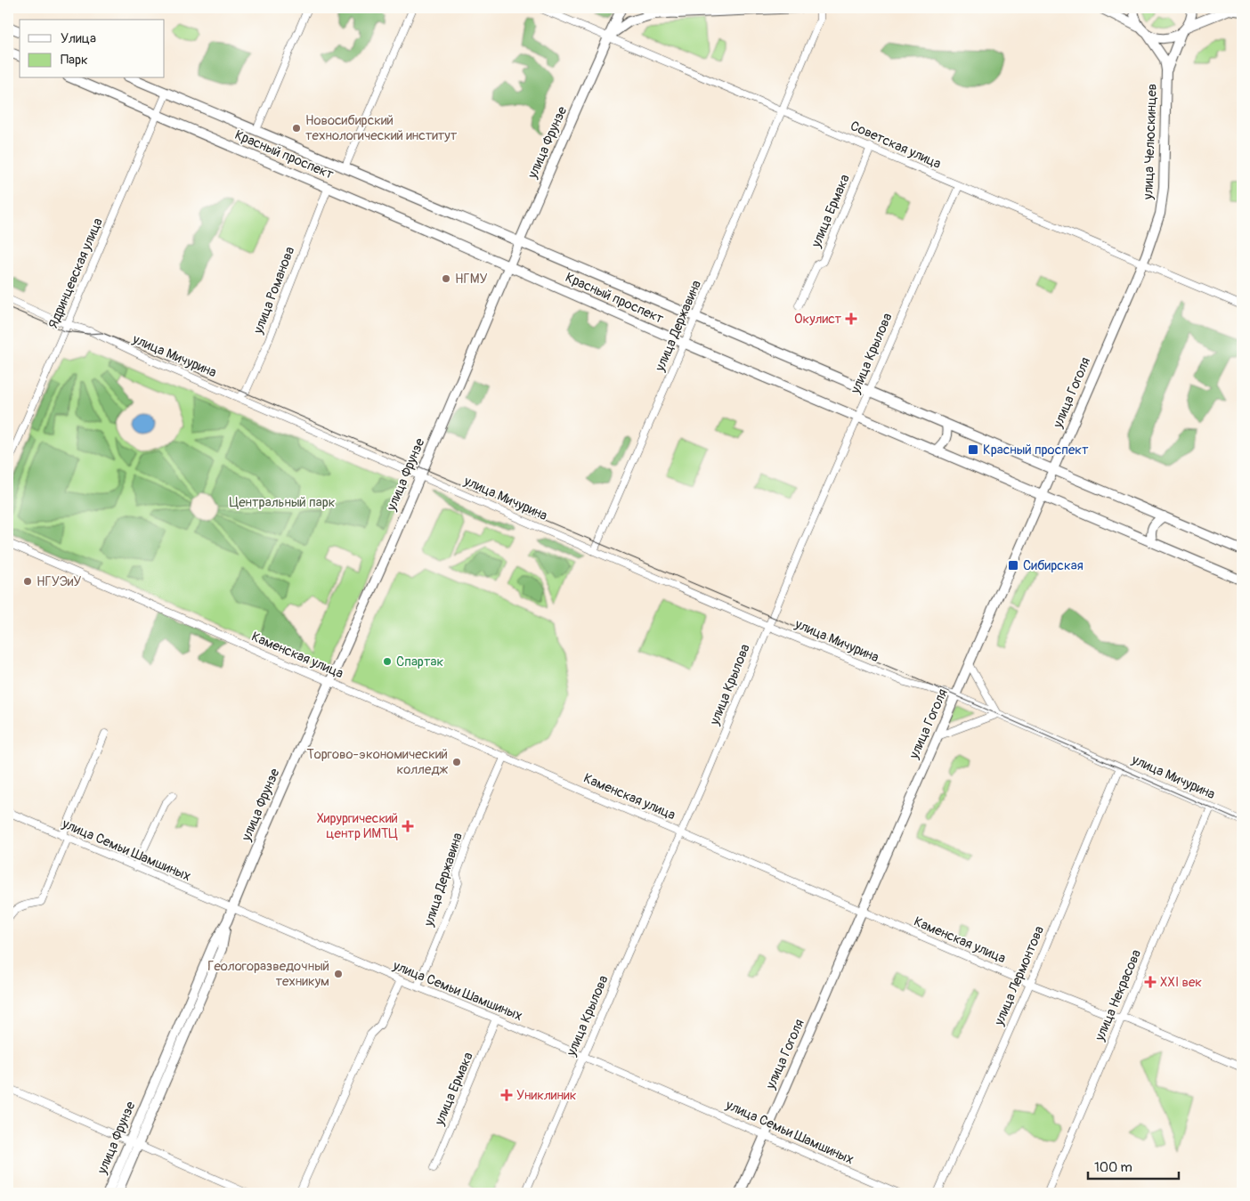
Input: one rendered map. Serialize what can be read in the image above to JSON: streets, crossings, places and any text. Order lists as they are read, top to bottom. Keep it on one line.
{"streets":{"main road":["улица Челюскинцев","улица Фрунзе","Красный проспект","улица Гоголя"],"street":["Советская улица","улица Ермака","Ядринцевская улица","улица Романова","улица Державина","улица Крылова","улица Мичурина","Каменская улица","улица Семьи Шамшиных","улица Лермонтова","улица Некрасова"]},"crossings":[["улица Челюскинцев","Советская улица"],["улица Челюскинцев","улица Гоголя"],["улица Фрунзе","Советская улица"],["улица Фрунзе","Красный проспект"],["улица Фрунзе","улица Мичурина"],["улица Фрунзе","Каменская улица"],["улица Фрунзе","улица Семьи Шамшиных"],["Советская улица","улица Ермака"],["Советская улица","улица Державина"],["Советская улица","улица Крылова"],["Советская улица","улица Гоголя"],["Красный проспект","Ядринцевская улица"],["Красный проспект","улица Романова"],["Красный проспект","улица Державина"],["Красный проспект","улица Крылова"],["Красный проспект","улица Гоголя"],["улица Ермака","улица Семьи Шамшиных"],["Ядринцевская улица","улица Мичурина"],["улица Романова","улица Мичурина"],["улица Державина","улица Мичурина"],["улица Державина","Каменская улица"],["улица Державина","улица Семьи Шамшиных"],["улица Крылова","улица Мичурина"],["улица Крылова","Каменская улица"],["улица Крылова","улица Семьи Шамшиных"],["улица Мичурина","улица Гоголя"],["улица Мичурина","улица Лермонтова"],["улица Мичурина","улица Некрасова"],["улица Гоголя","Каменская улица"],["улица Гоголя","улица Семьи Шамшиных"],["Каменская улица","улица Лермонтова"],["Каменская улица","улица Некрасова"]],"parks":["Центральный парк"],"places":{"other":["Новосибирский технологический институт","НГМУ","НГУЭиУ","Спартак","Торгово-экономический колледж","Геологоразведочный техникум"],"health":["Окулист","Хирургический центр ИМТЦ","XXI век","Униклиник"],"transit":["Красный проспект","Сибирская"]},"legend":["Улица","Парк"],"scale_bar":"100 m"}
